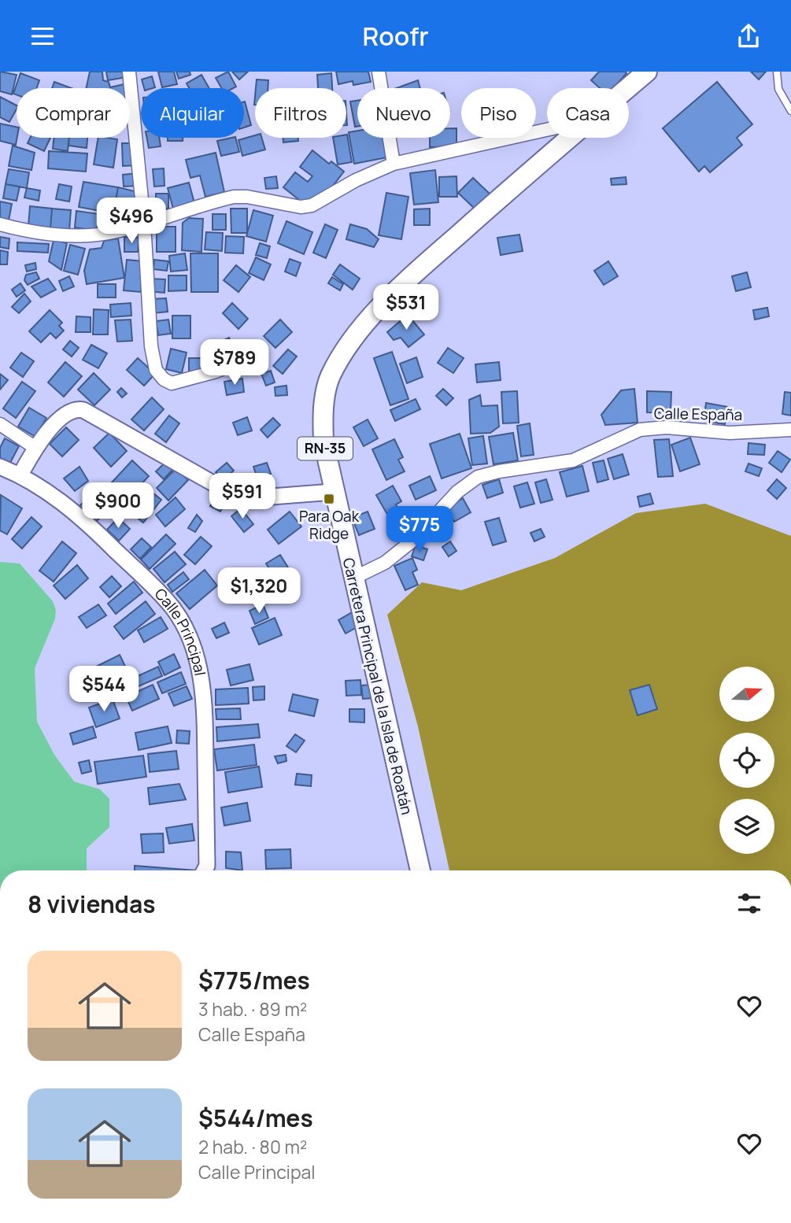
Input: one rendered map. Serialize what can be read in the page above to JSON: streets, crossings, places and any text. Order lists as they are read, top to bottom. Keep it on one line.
{"streets":{"main road":["RN-35","Carretera Principal de la Isla de Roatán"],"street":["Calle España","Calle Principal"]},"crossings":[["Calle España","Carretera Principal de la Isla de Roatán"]],"places":{"transit":["Para Oak Ridge"]},"north":"right","page":{"header":"Roofr","chip":["Comprar","Alquilar","Filtros","Nuevo","Piso","Casa"],"price":["$496","$531","$789","$591","$900","$775","$1,320","$544"],"heading":"8 viviendas","list":[{"name":"$775/mes","note":"3 hab. · 89 m² · Calle España"},{"name":"$544/mes","note":"2 hab. · 80 m² · Calle Principal"}]}}
